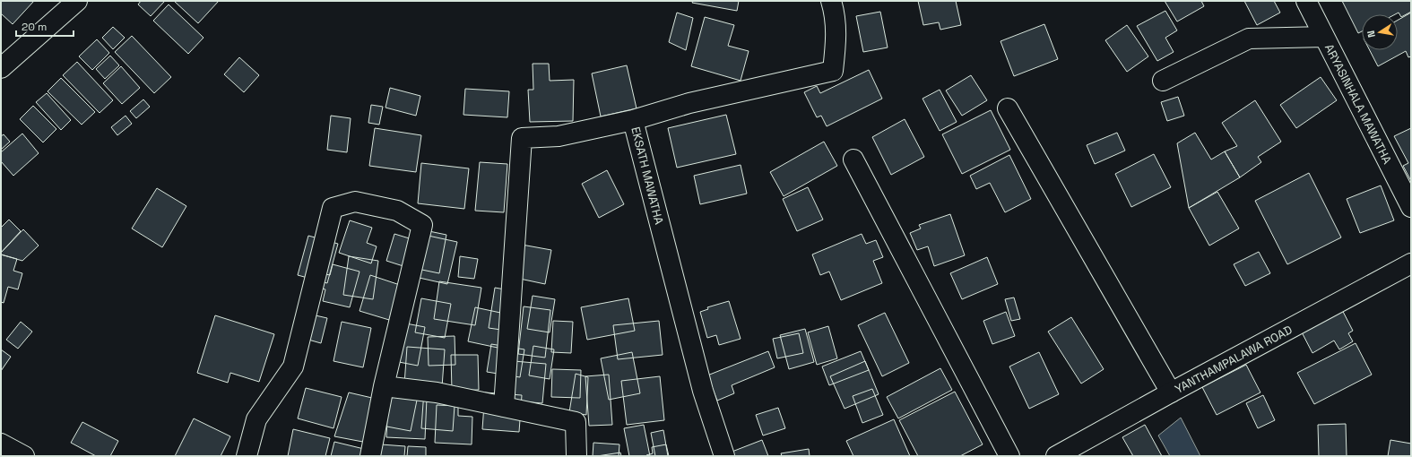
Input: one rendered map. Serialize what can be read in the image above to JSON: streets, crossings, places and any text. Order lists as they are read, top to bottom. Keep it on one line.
{"streets":{"main road":["ARYASINHALA MAWATHA","EKSATH MAWATHA","YANTHAMPALAWA ROAD"]},"scale_bar":"20 m","north":"left"}
